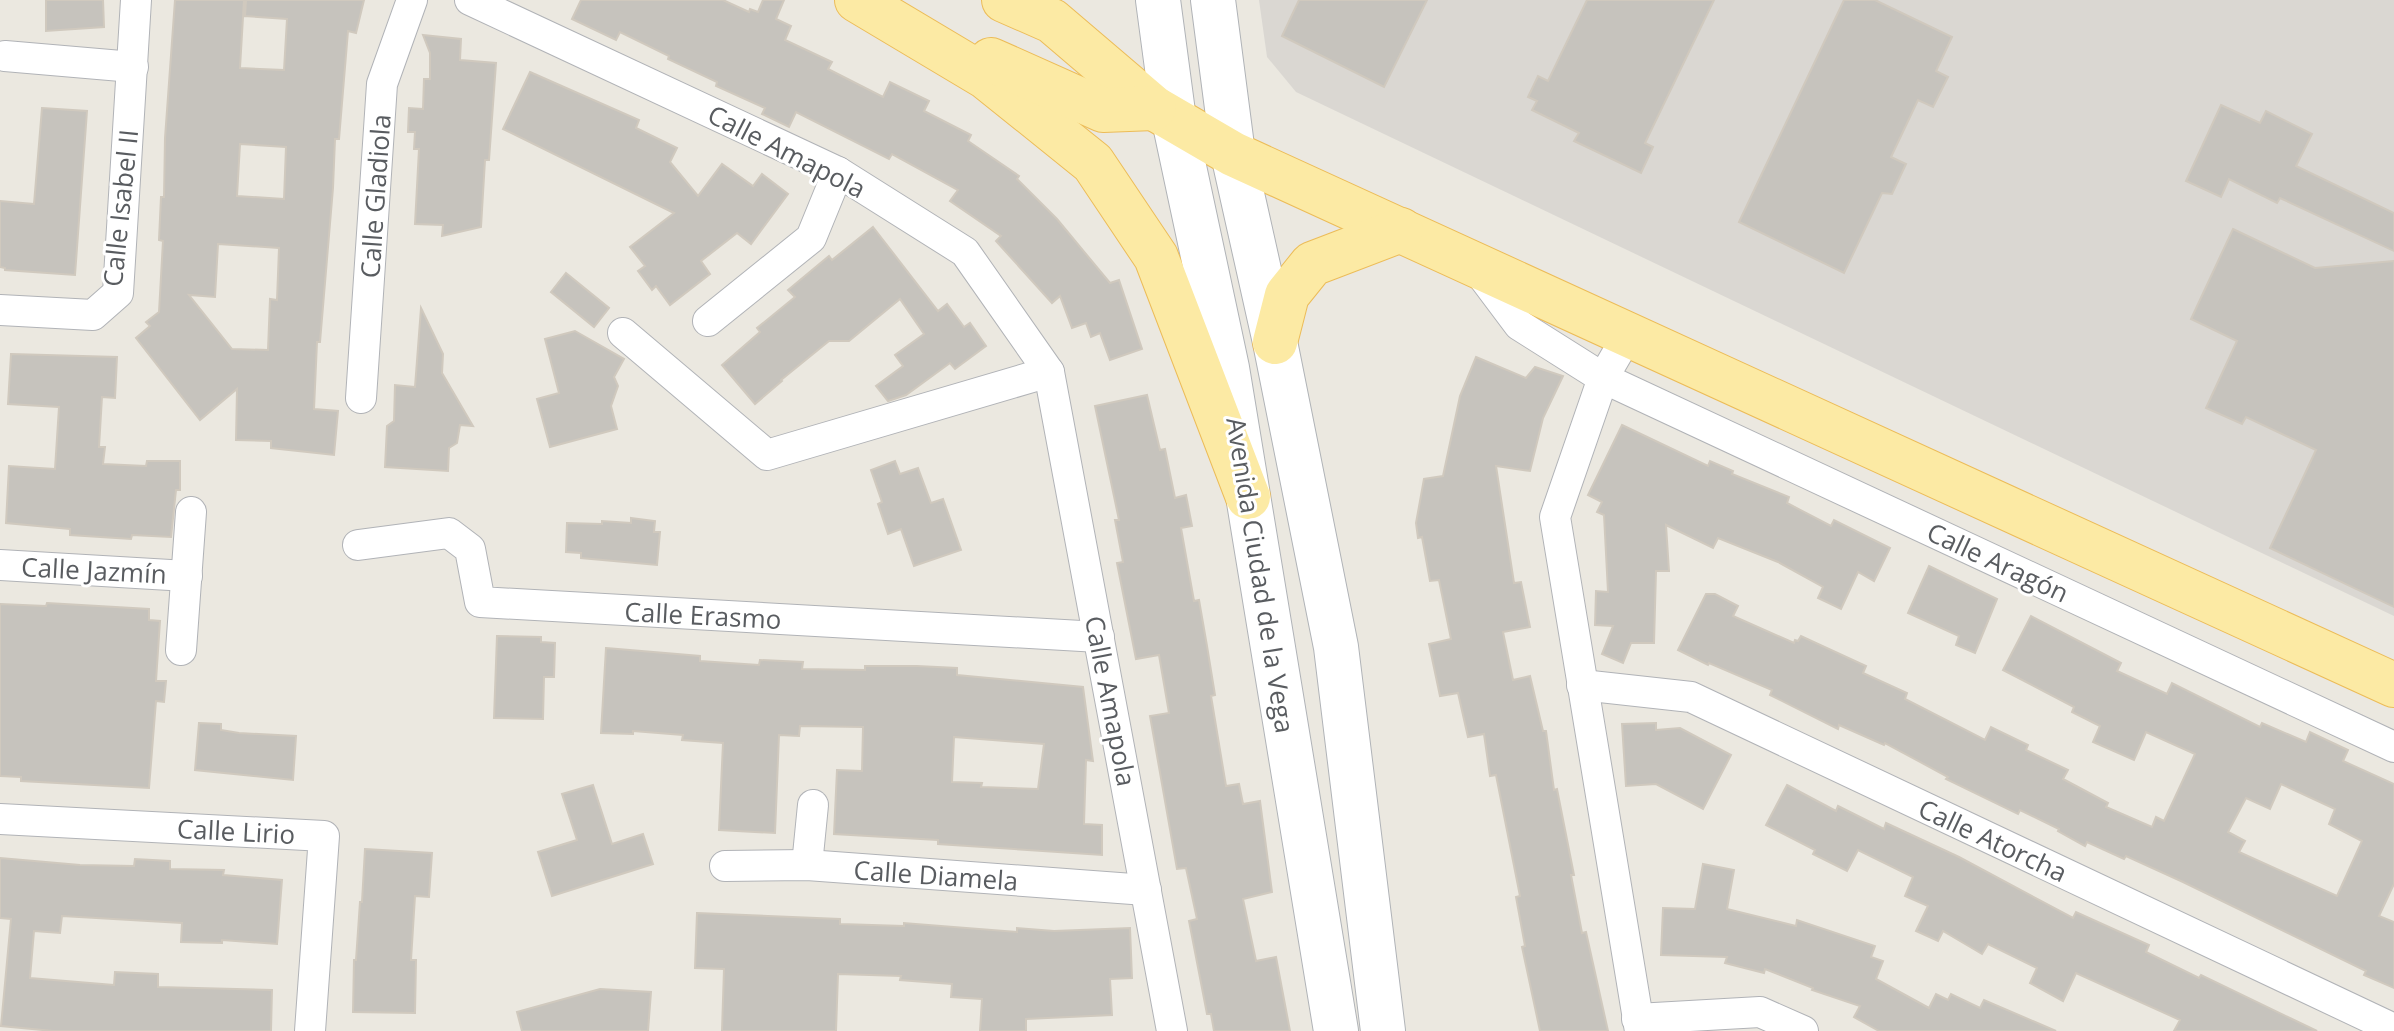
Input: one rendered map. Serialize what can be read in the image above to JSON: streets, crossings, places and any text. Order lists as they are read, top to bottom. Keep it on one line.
{"streets":{"street":["Calle Amapola","Calle Gladiola","Calle Isabel II","Calle Aragón","Calle Jazmín","Avenida Ciudad de la Vega","Calle Erasmo","Calle Lirio","Calle Atorcha","Calle Diamela"]},"crossings":[["Calle Amapola","Calle Erasmo"],["Calle Amapola","Calle Diamela"]]}
